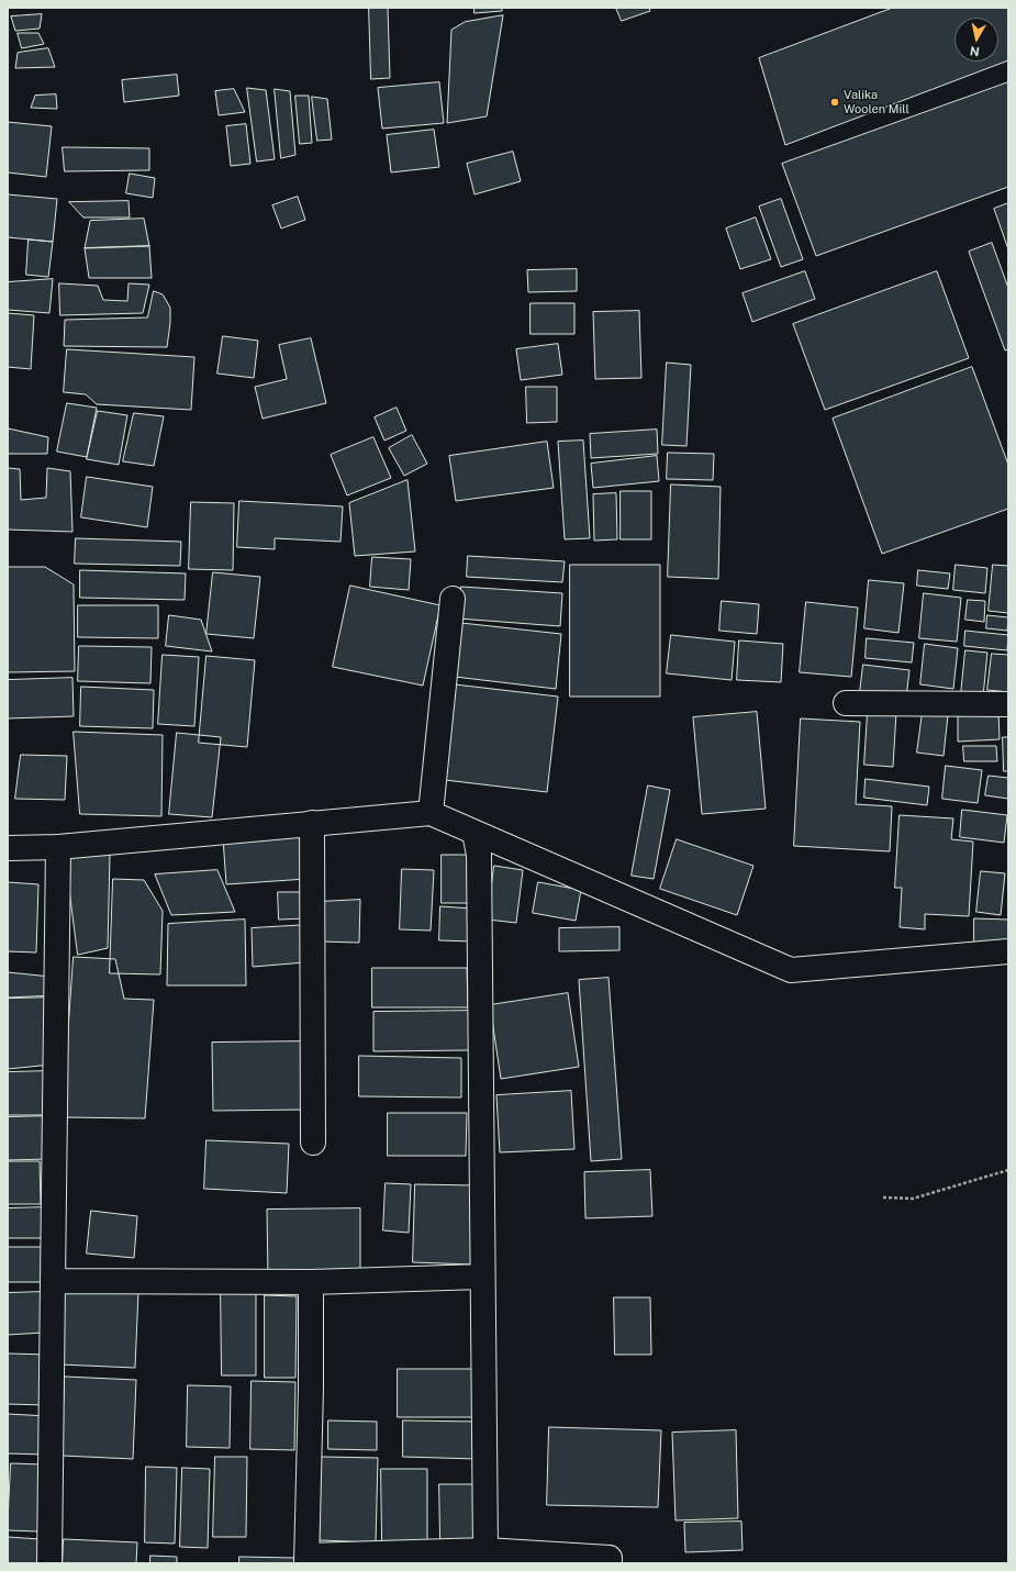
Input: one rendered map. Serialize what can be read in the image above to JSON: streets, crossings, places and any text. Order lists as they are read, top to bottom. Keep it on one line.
{"places":["Valika Woolen Mill"],"north":"bottom"}
